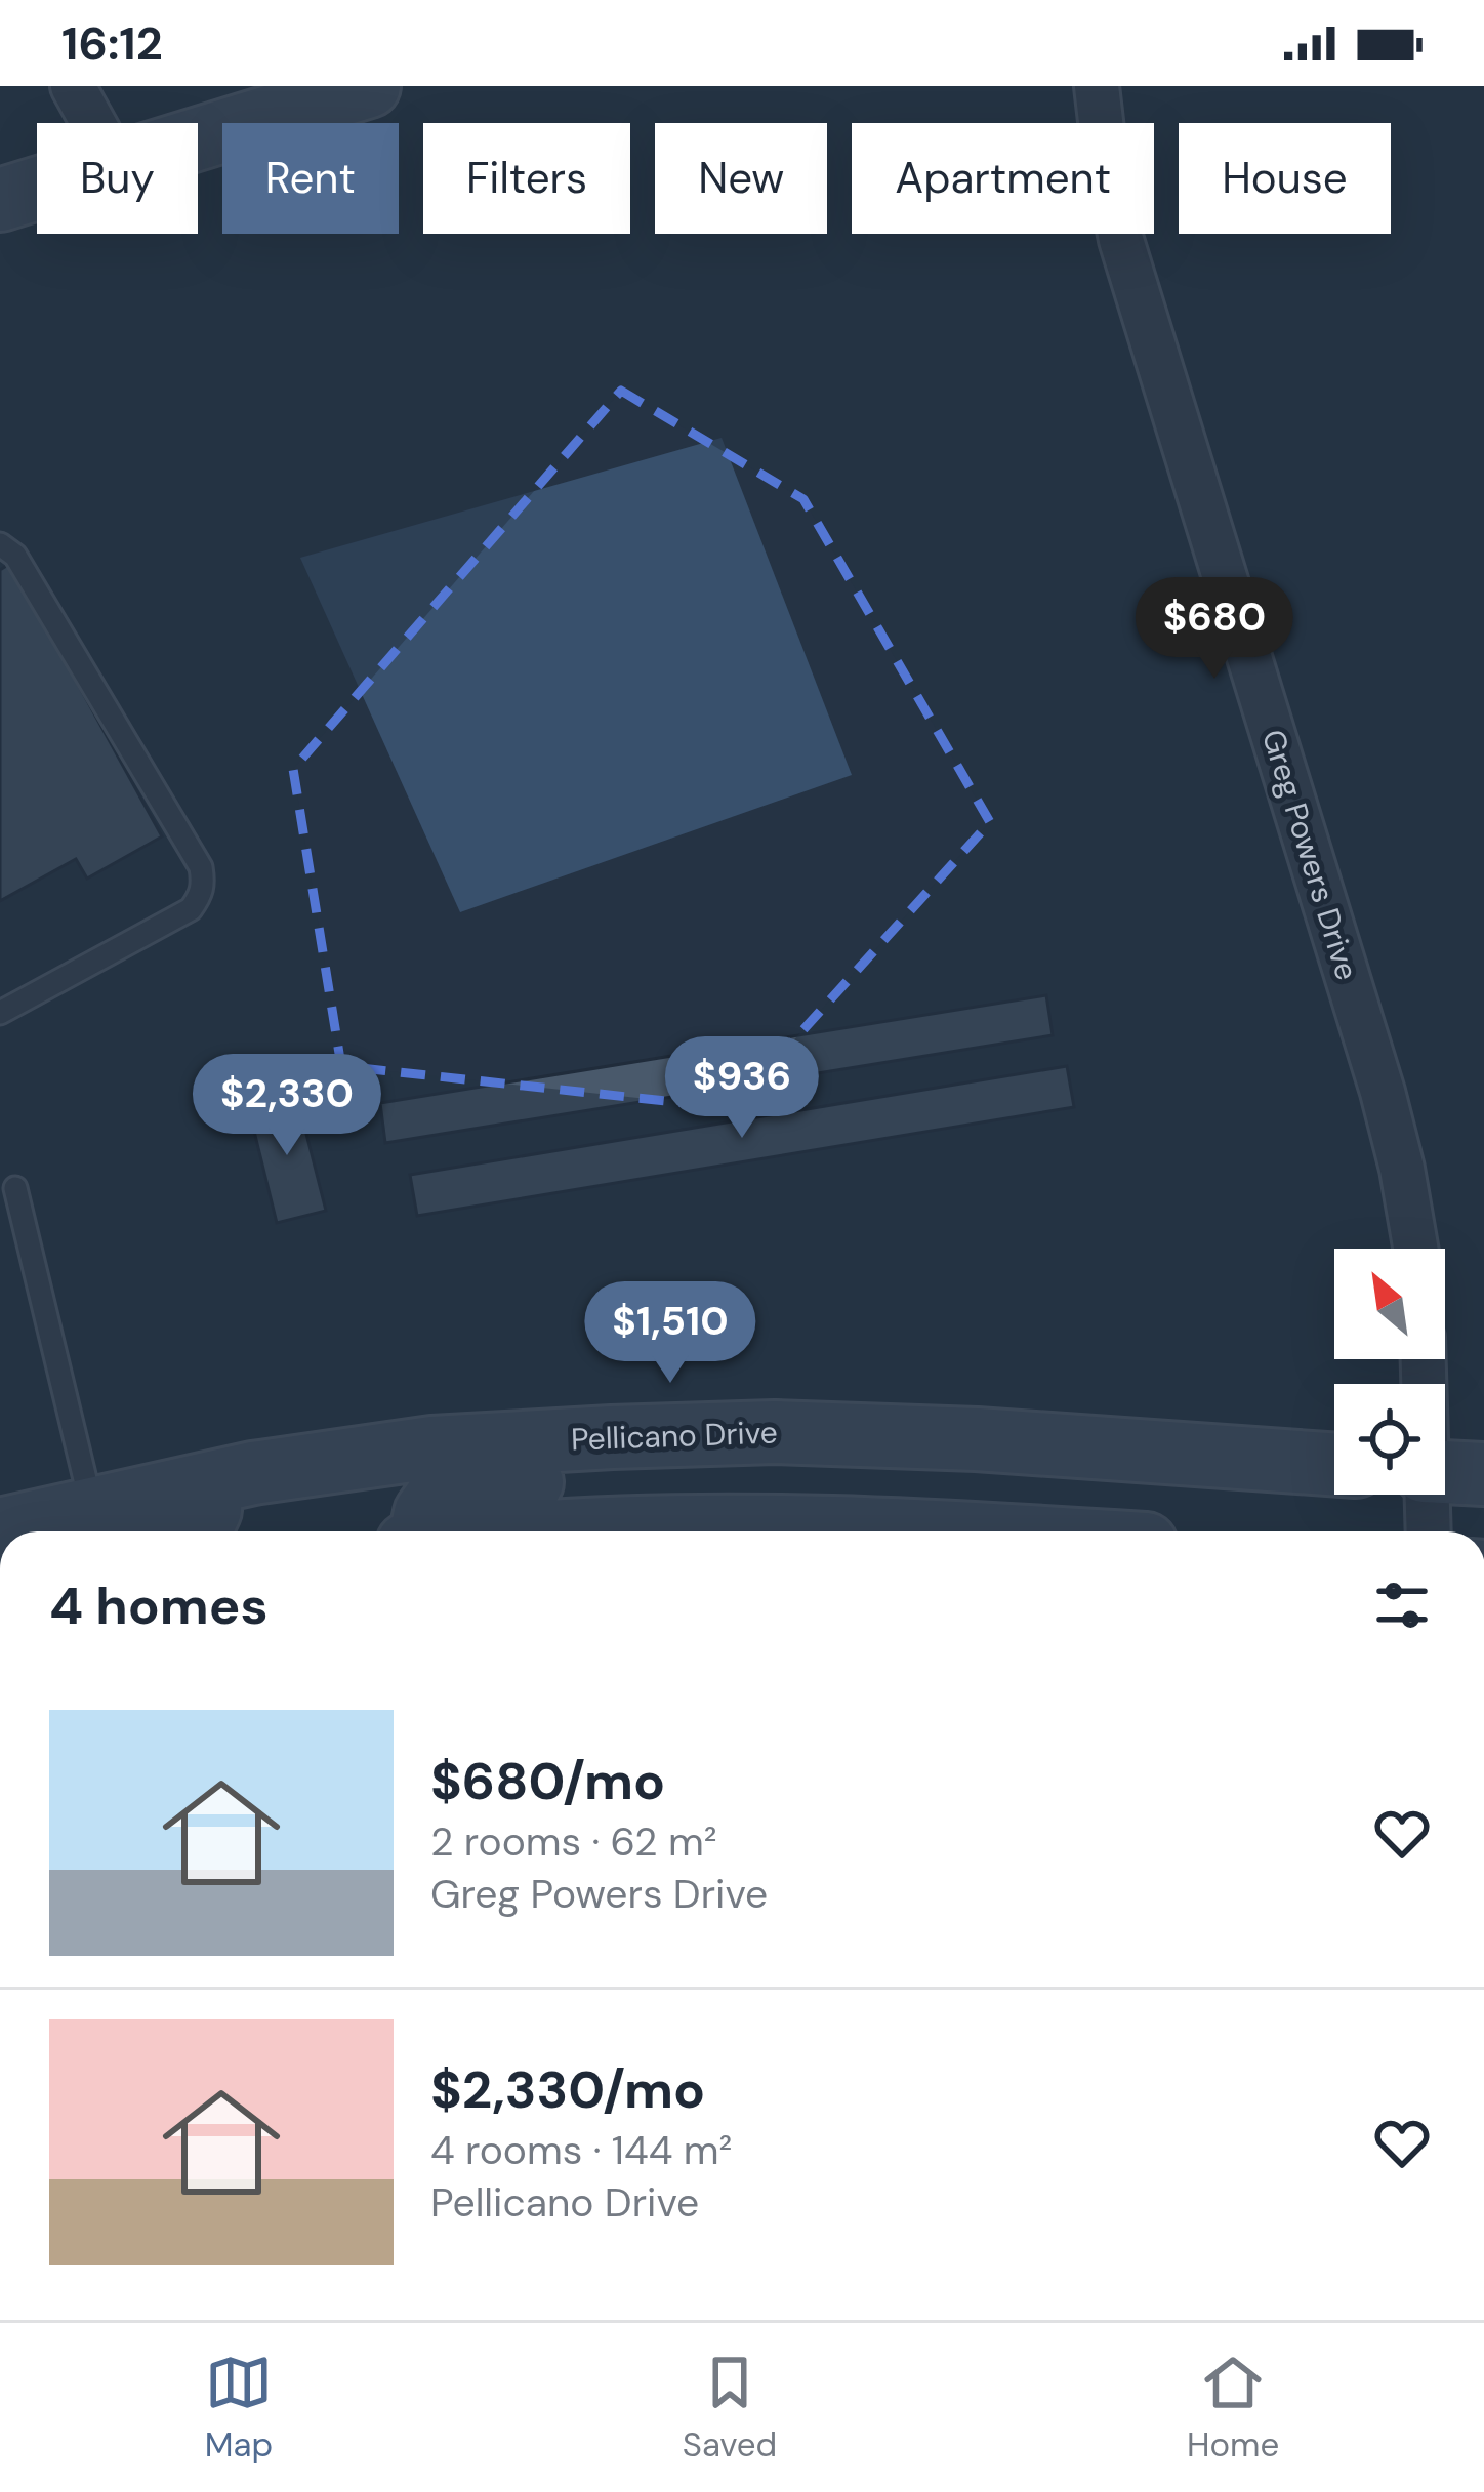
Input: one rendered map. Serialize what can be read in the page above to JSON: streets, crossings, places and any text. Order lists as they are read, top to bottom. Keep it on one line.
{"streets":{"main road":["Pellicano Drive"],"street":["Greg Powers Drive"]},"north":"top left","page":{"status":"16:12","chip":["Buy","Rent","Filters","New","Apartment","House"],"price":["$680","$936","$2,330","$1,510"],"heading":"4 homes","list":[{"name":"$680/mo","note":"2 rooms · 62 m² · Greg Powers Drive"},{"name":"$2,330/mo","note":"4 rooms · 144 m² · Pellicano Drive"}],"tabs":["Map","Saved","Home"]}}
